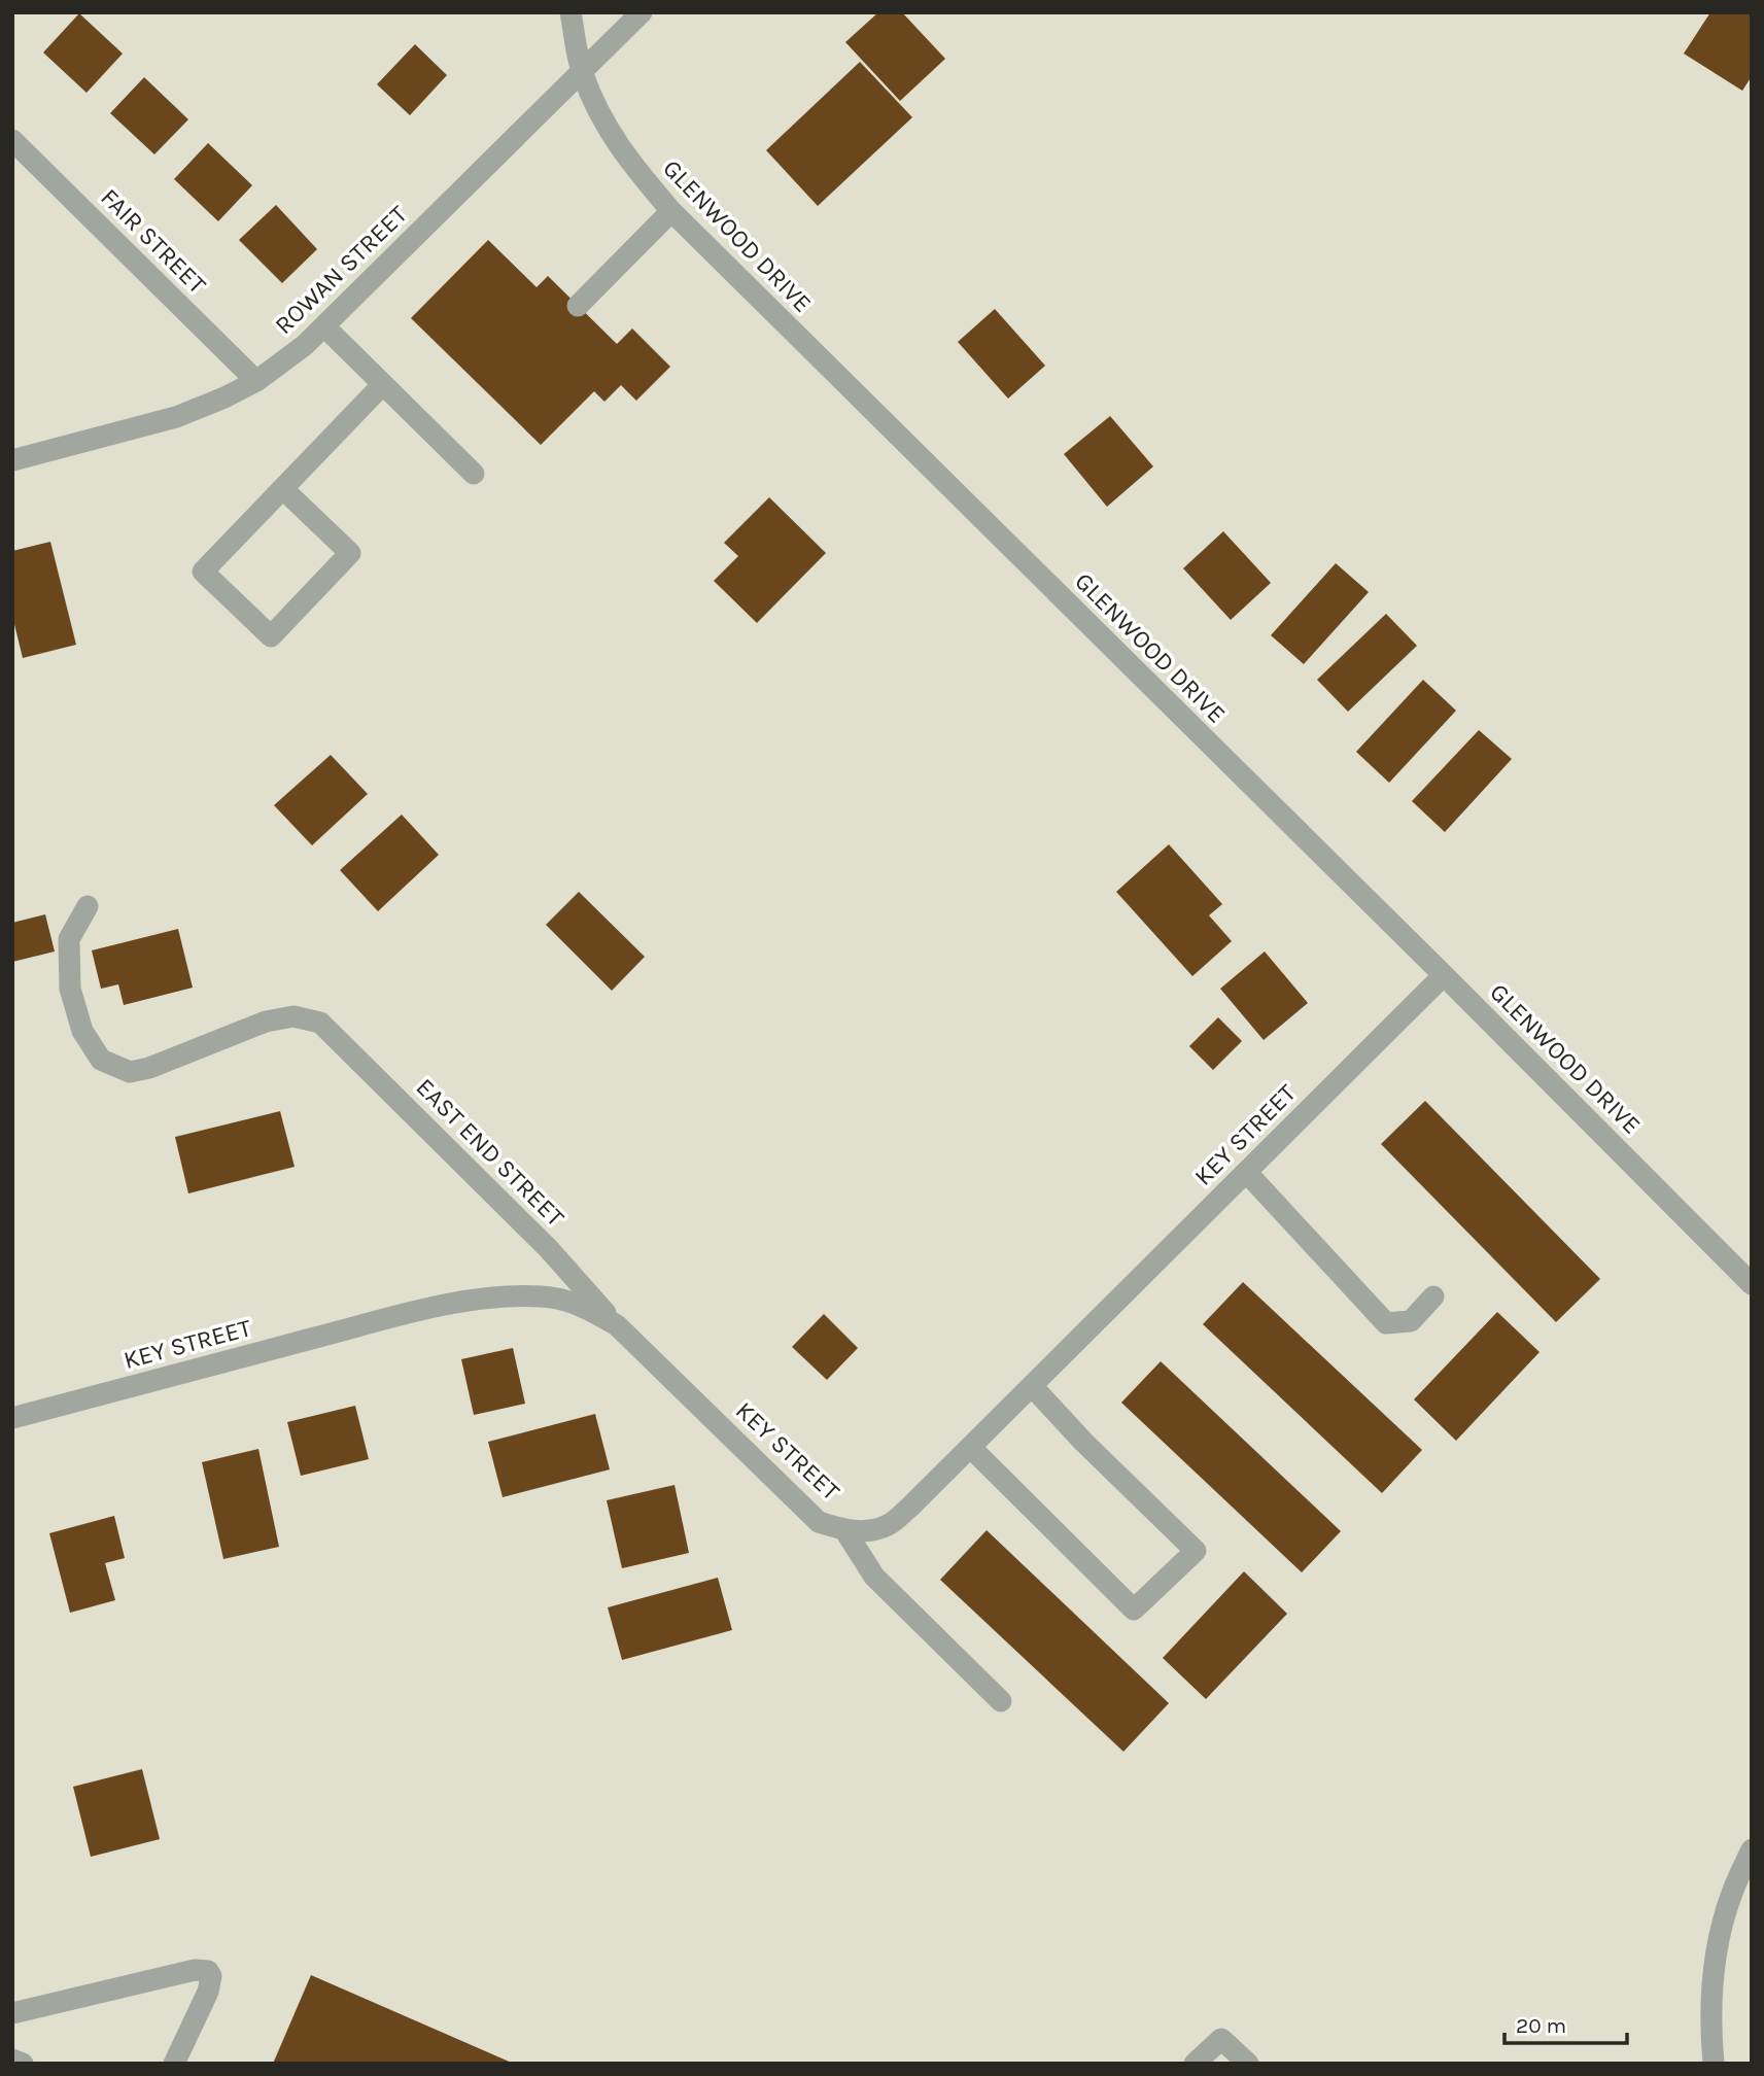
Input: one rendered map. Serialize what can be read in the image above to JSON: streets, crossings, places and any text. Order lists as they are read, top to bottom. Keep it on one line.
{"streets":{"street":["GLENWOOD DRIVE","FAIR STREET","ROWAN STREET","KEY STREET","EAST END STREET"]},"crossings":[["GLENWOOD DRIVE","ROWAN STREET"],["GLENWOOD DRIVE","KEY STREET"],["FAIR STREET","ROWAN STREET"],["KEY STREET","EAST END STREET"]],"scale_bar":"20 m"}
